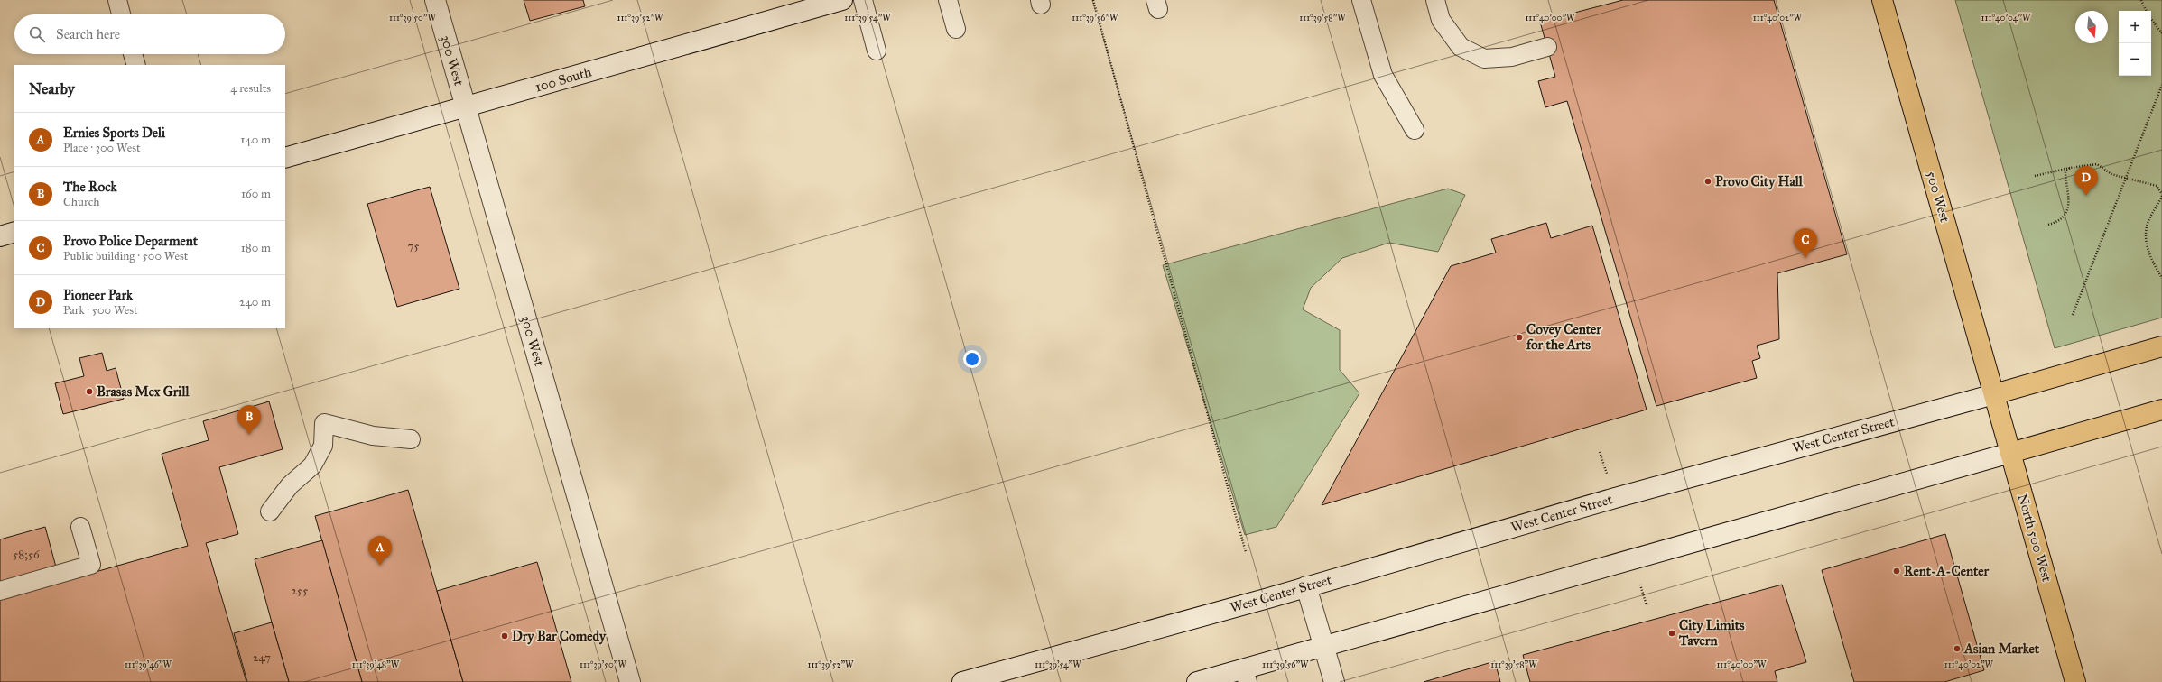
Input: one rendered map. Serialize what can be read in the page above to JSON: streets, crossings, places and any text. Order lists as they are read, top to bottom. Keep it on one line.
{"streets":{"main road":["300 West","100 South","500 West","West Center Street","North 500 West"]},"crossings":[["300 West","100 South"],["500 West","West Center Street"],["500 West","North 500 West"],["West Center Street","North 500 West"]],"places":["Provo City Hall","Covey Center for the Arts","Brasas Mex Grill","Rent-A-Center","City Limits Tavern","Dry Bar Comedy","Asian Market"],"house_numbers":["75","58;56","255","247"],"north":"bottom","page":{"map_buttons":["+","−"],"search":"Search here","heading":["Nearby","4 results"],"list":[{"mark":"A","name":"Ernies Sports Deli","note":"Place · 300 West","value":"140 m"},{"mark":"B","name":"The Rock","note":"Church","value":"160 m"},{"mark":"C","name":"Provo Police Deparment","note":"Public building · 500 West","value":"180 m"},{"mark":"D","name":"Pioneer Park","note":"Park · 500 West","value":"240 m"}],"pins":["D","C","B","A"]},"coordinates":["111°39'50\"W","111°39'52\"W","111°39'54\"W","111°39'56\"W","111°39'58\"W","111°40'00\"W","111°40'02\"W","111°40'04\"W","111°39'46\"W","111°39'48\"W"]}
